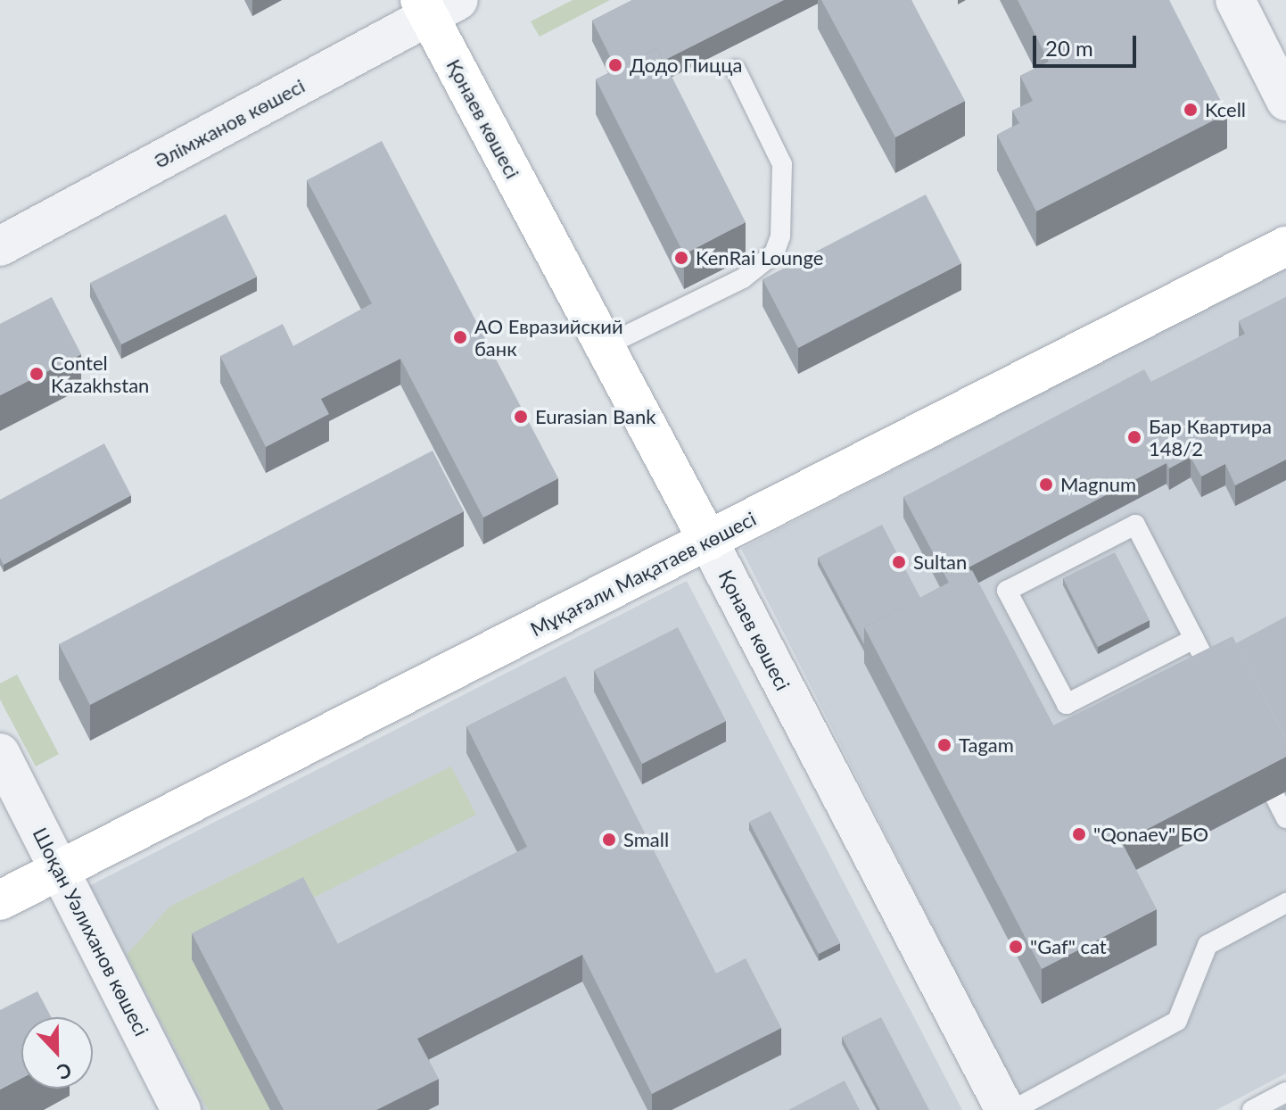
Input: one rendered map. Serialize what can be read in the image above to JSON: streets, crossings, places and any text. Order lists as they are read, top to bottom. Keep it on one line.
{"streets":{"main road":["Қонаев көшесі","Мұқағали Мақатаев көшесі"],"street":["Әлімжанов көшесі","Шоқан Уәлиханов көшесі"]},"crossings":[["Қонаев көшесі","Әлімжанов көшесі"],["Қонаев көшесі","Мұқағали Мақатаев көшесі"],["Мұқағали Мақатаев көшесі","Шоқан Уәлиханов көшесі"]],"places":["Додо Пицца","Kcell","KenRai Lounge","АО Евразийский банк","Contel Kazakhstan","Eurasian Bank","Бар Квартира 148/2","Magnum","Sultan","Tagam","\"Qonaev\" БО","Small","\"Gaf\" cat"],"scale_bar":"20 m","north":"bottom"}
